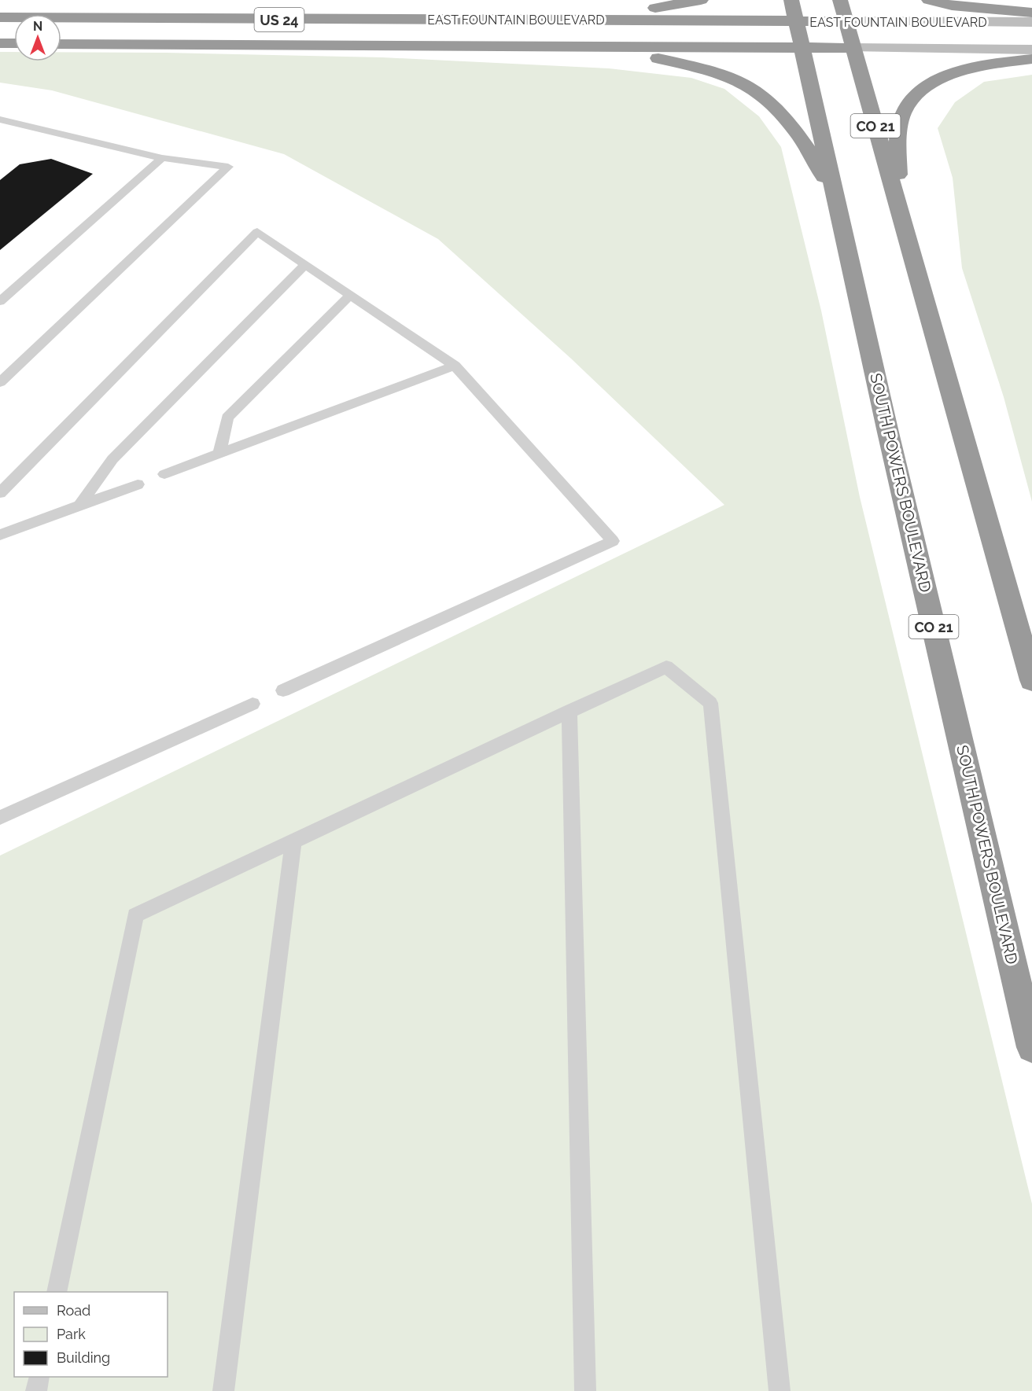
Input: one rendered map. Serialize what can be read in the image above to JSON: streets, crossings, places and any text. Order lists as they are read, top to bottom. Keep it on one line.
{"streets":{"highway":["US 24","EAST FOUNTAIN BOULEVARD","CO 21","SOUTH POWERS BOULEVARD"]},"crossings":[["EAST FOUNTAIN BOULEVARD","CO 21"],["EAST FOUNTAIN BOULEVARD","SOUTH POWERS BOULEVARD"]],"legend":["Road","Park","Building"],"north":"top"}
